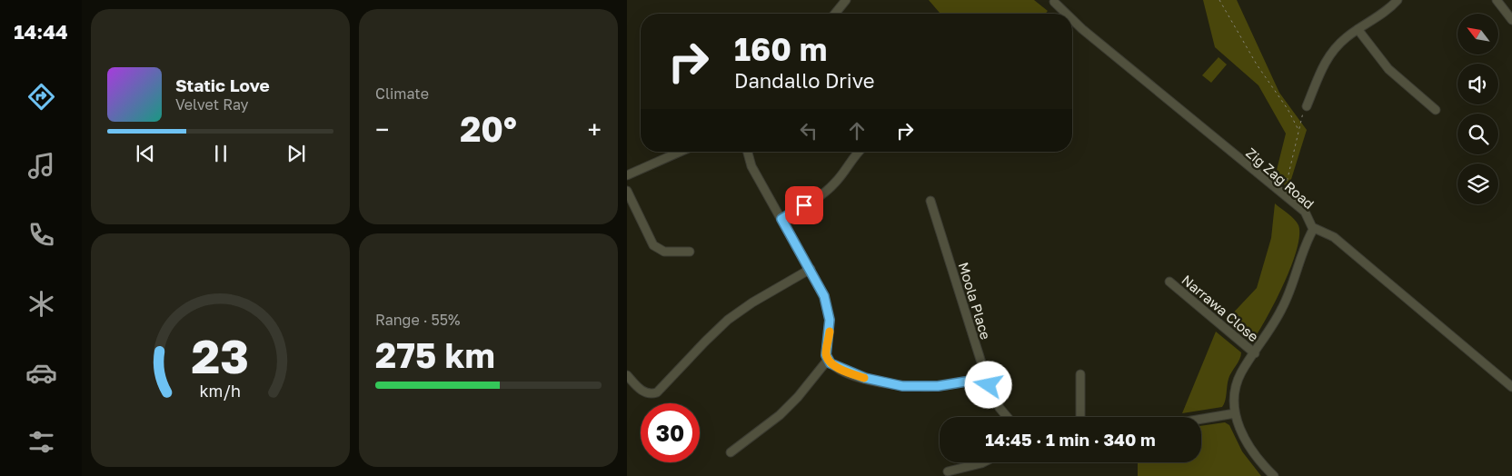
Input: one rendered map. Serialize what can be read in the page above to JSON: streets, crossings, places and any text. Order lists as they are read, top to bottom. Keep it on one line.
{"streets":{"street":["Zig Zag Road","Moola Place","Narrawa Close"]},"north":"top left","page":{"tabs":"14:44","tile":["Climate",["Range · 55%","275 km"]],"turn":["160 m","Dandallo Drive"],"song":["Static Love","Velvet Ray"],"heat":["−","20°","+"],"limit":"30","trip":"14:45 · 1 min · 340 m","gauge":["23","km/h"]}}
